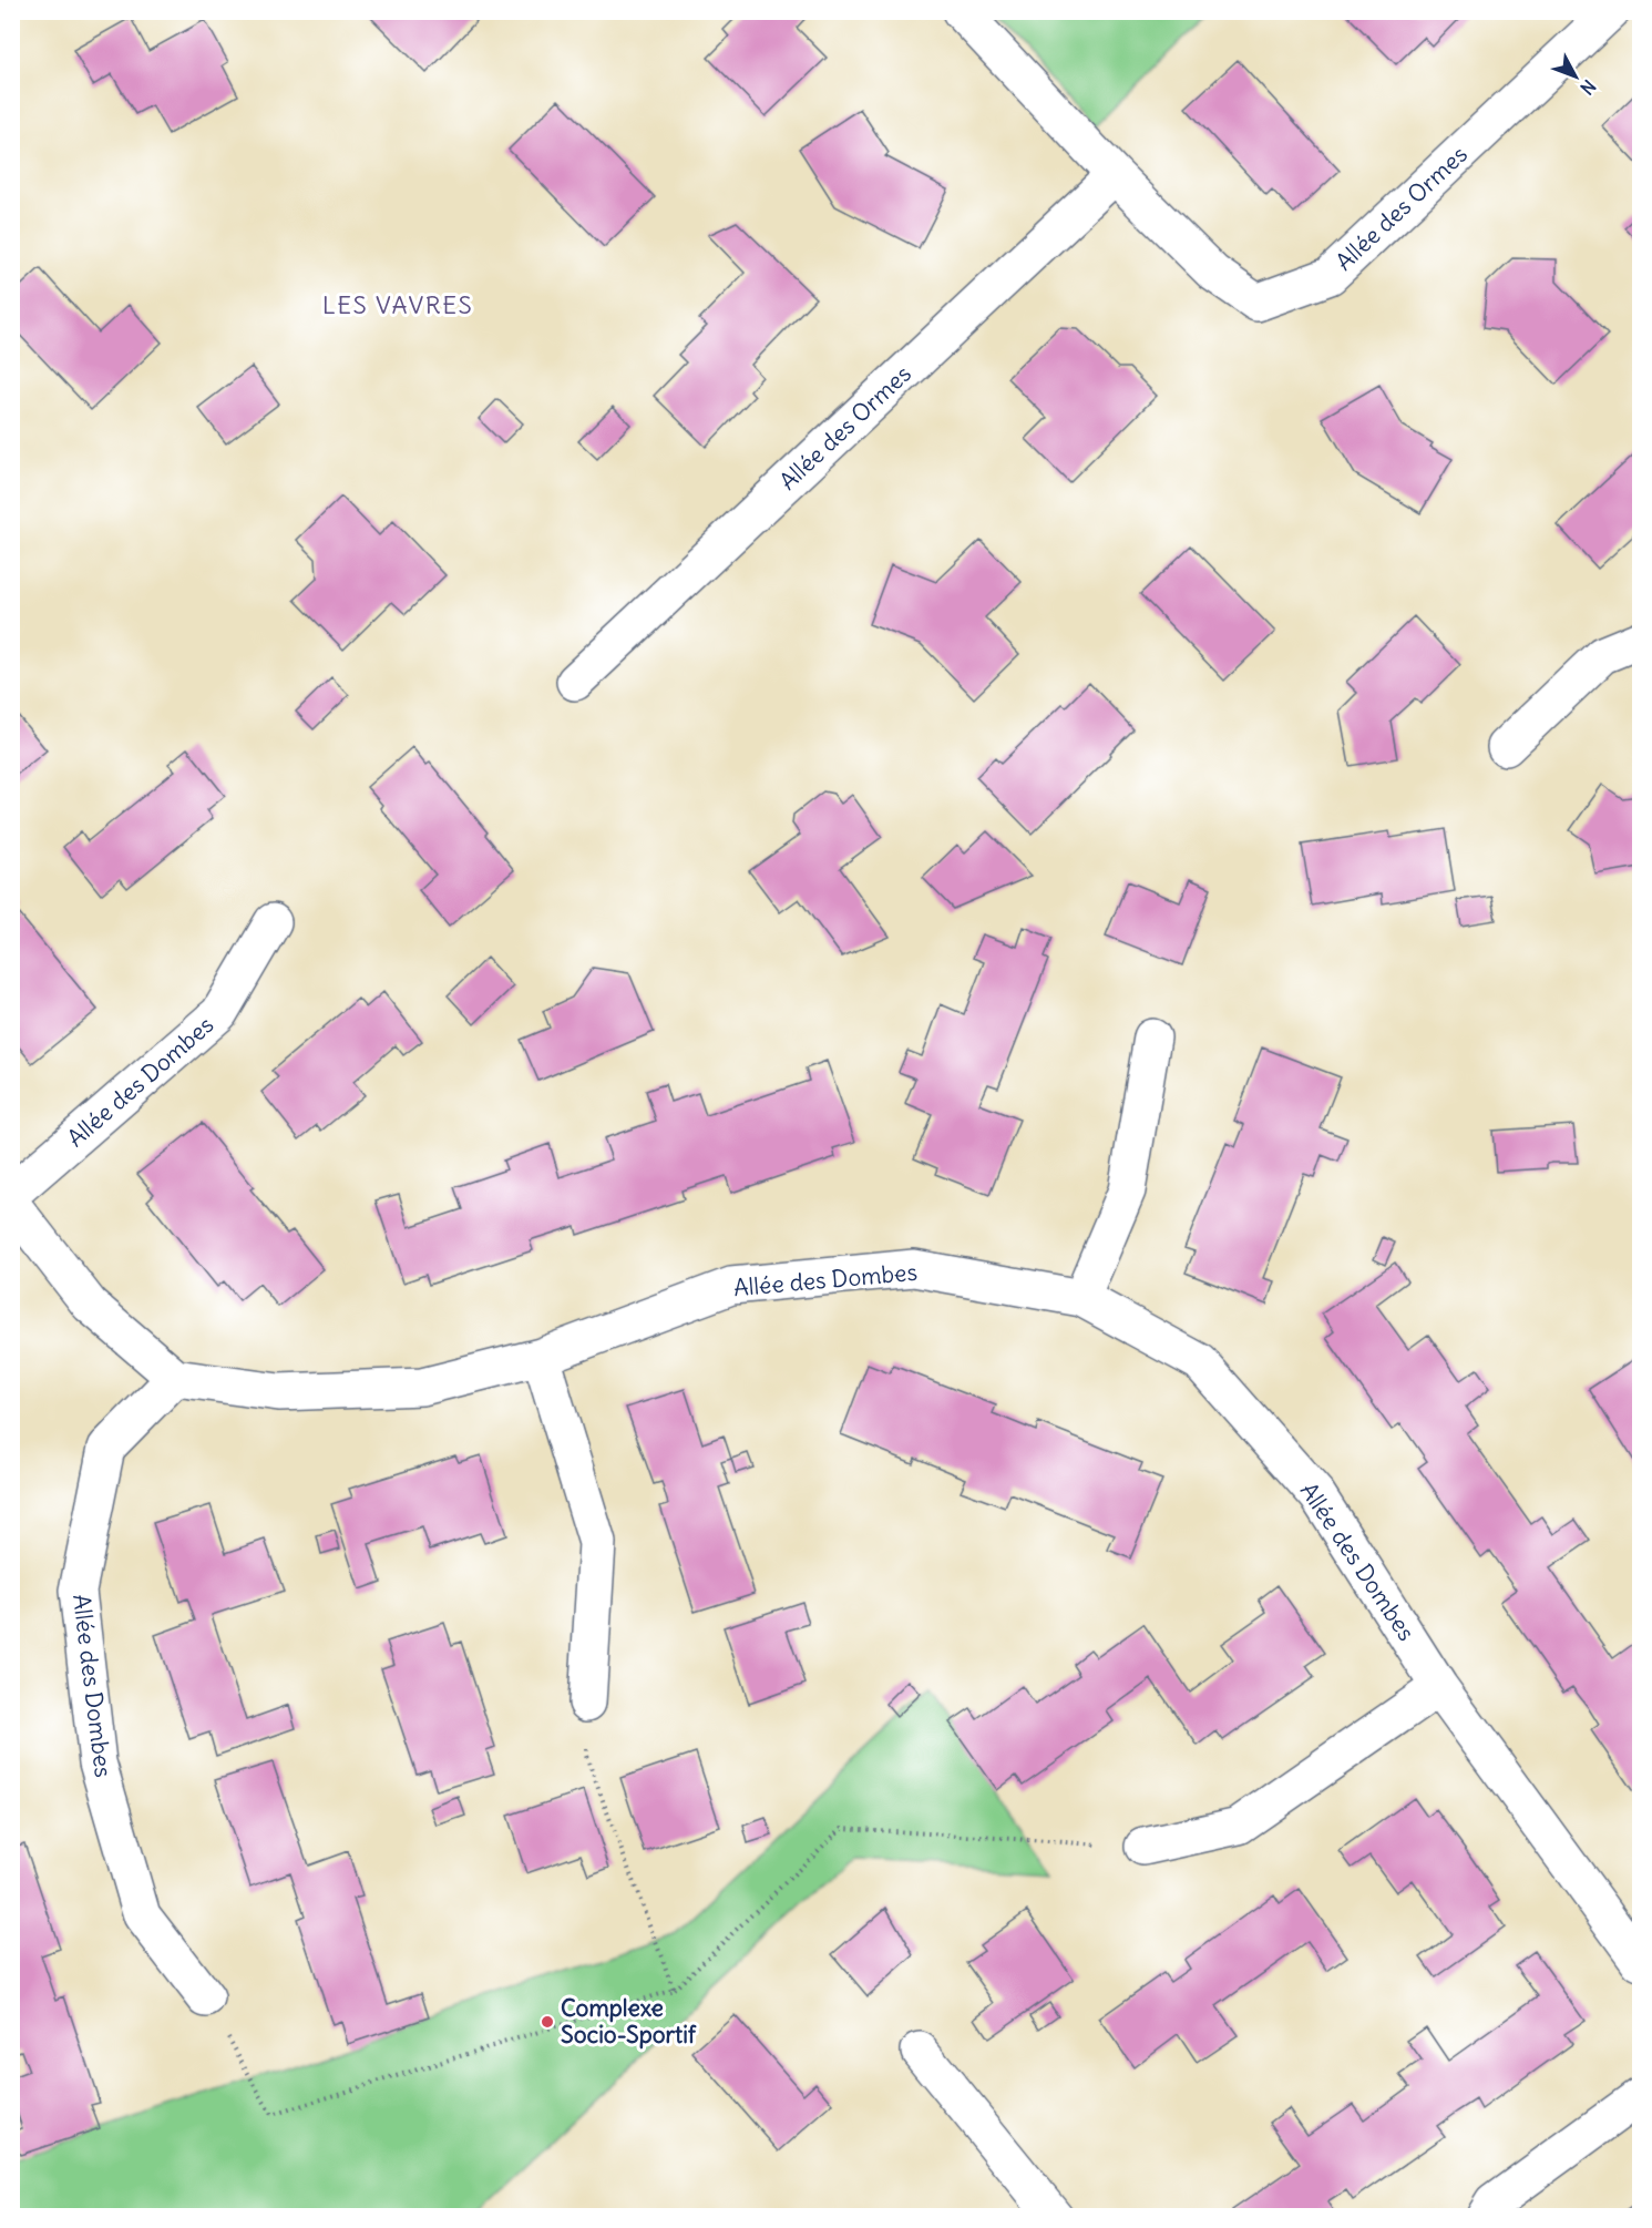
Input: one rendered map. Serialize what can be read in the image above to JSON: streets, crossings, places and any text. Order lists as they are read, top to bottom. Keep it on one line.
{"streets":{"street":["Allée des Ormes","Allée des Dombes"]},"districts":["LES VAVRES"],"places":["Complexe Socio-Sportif"],"north":"bottom right"}
